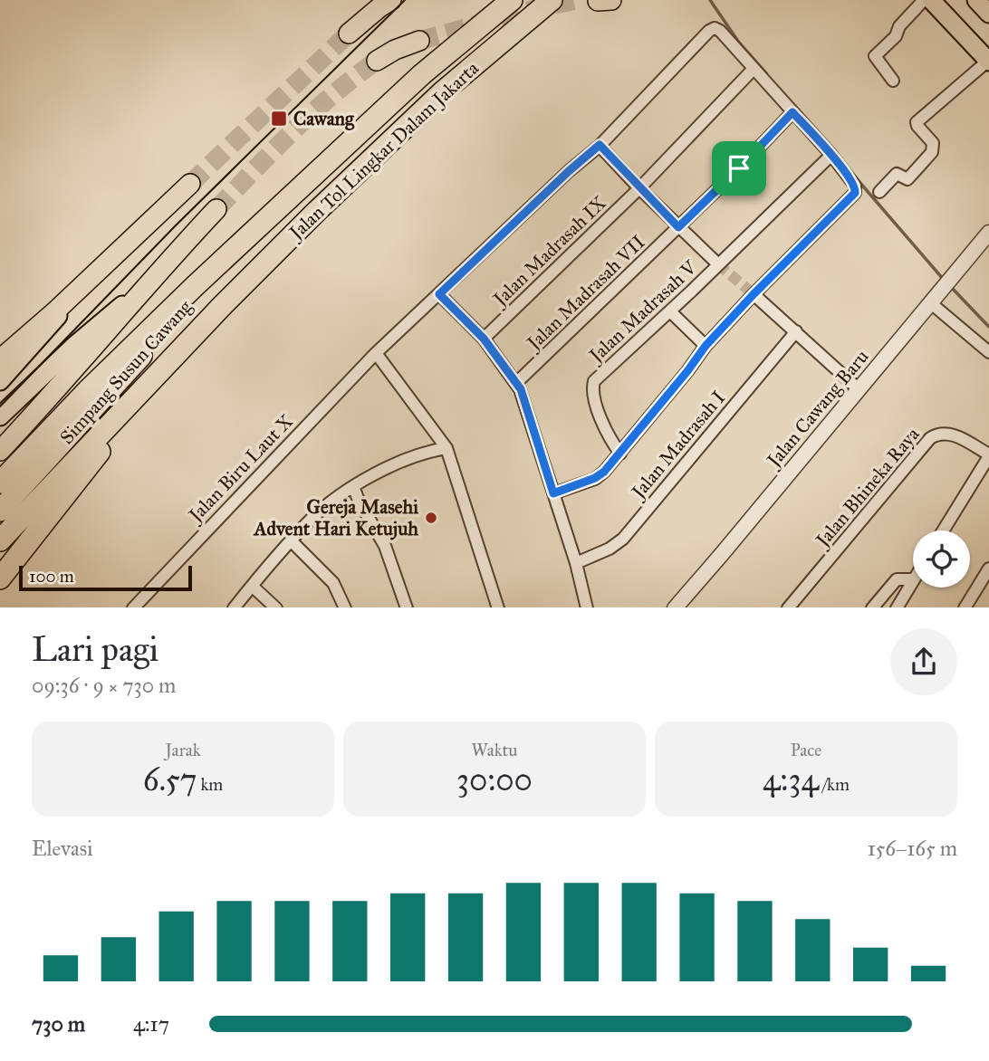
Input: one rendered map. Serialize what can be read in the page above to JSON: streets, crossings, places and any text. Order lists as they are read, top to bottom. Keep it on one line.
{"streets":{"highway":["Jalan Tol Lingkar Dalam Jakarta","Simpang Susun Cawang"],"street":["Jalan Madrasah IX","Jalan Madrasah VII","Jalan Madrasah V","Jalan Cawang Baru","Jalan Madrasah I","Jalan Biru Laut X","Jalan Bhineka Raya"]},"crossings":[["Jalan Tol Lingkar Dalam Jakarta","Simpang Susun Cawang"],["Jalan Madrasah IX","Jalan Biru Laut X"]],"places":{"transit":["Cawang"],"other":["Gereja Masehi Advent Hari Ketujuh"]},"scale_bar":"100 m","page":{"scale":"100 m","heading":["Lari pagi","09:36 · 9 × 730 m"],"stats":[["Jarak","6.57 km"],["Waktu","30:00"],["Pace","4:34 /km"]],"chart":["Elevasi","156–165 m"],"list":[{"name":"730 m","note":"4:17"}]}}
